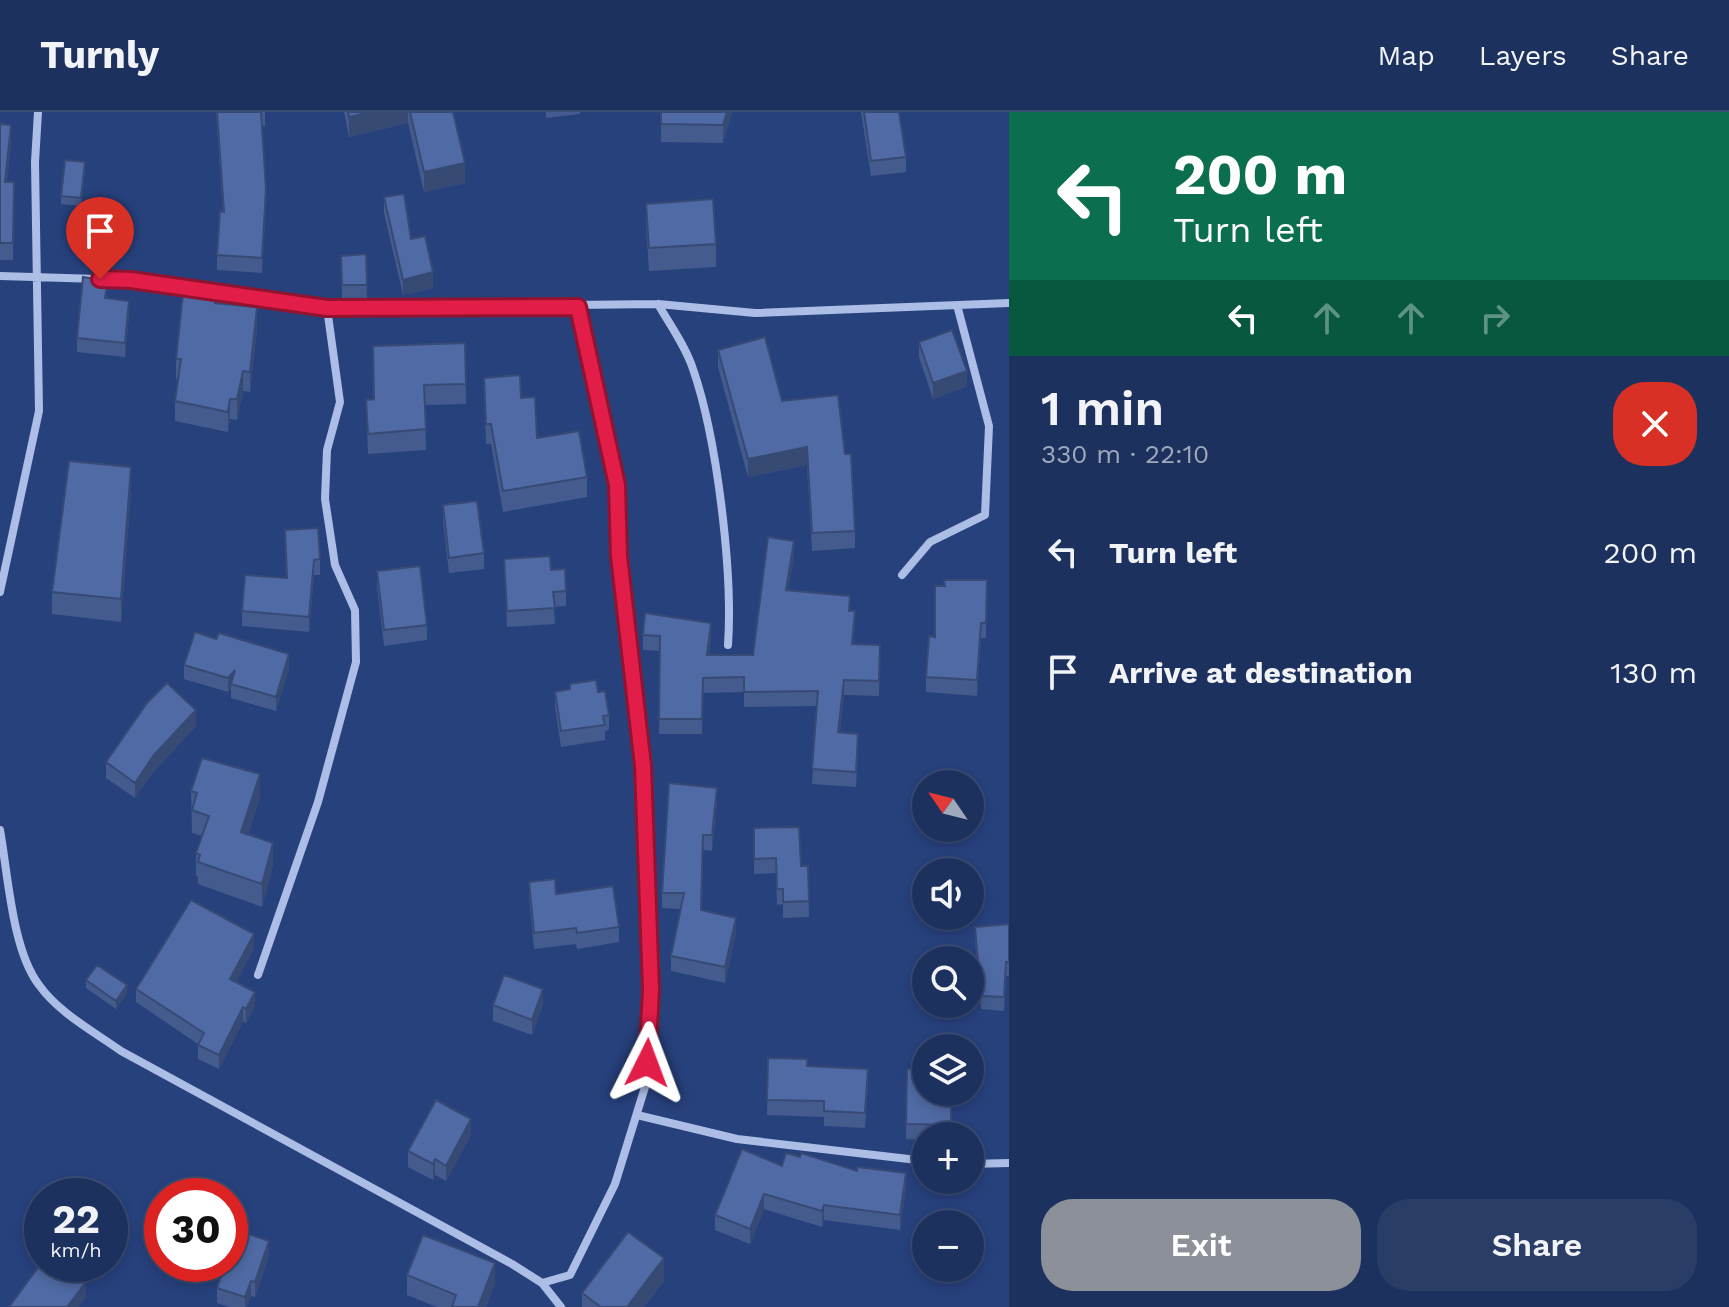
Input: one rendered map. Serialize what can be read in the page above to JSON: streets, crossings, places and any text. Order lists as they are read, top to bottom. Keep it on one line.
{"north":"top left","page":{"header":"Turnly","nav":["Map","Layers","Share"],"turn":["200 m","Turn left"],"heading":["1 min","330 m · 22:10"],"list":[{"name":"Turn left","value":"200 m"},{"name":"Arrive at destination","value":"130 m"}],"map_buttons":["+","−"],"speed":"22 km/h","limit":"30","buttons":["Exit","Share"]}}
